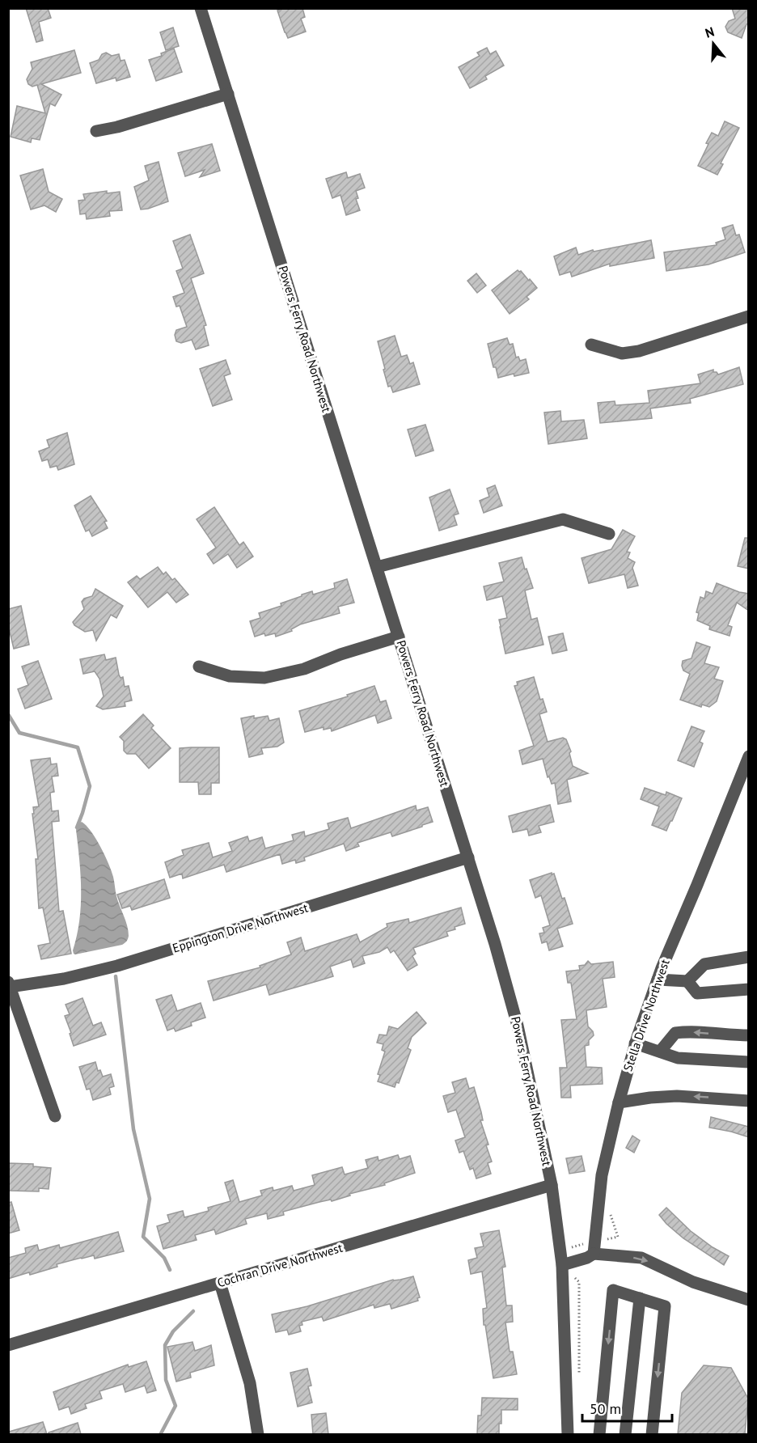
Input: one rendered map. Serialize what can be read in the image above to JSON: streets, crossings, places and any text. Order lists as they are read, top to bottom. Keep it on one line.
{"streets":{"street":["Powers Ferry Road Northwest","Eppington Drive Northwest","Stella Drive Northwest","Cochran Drive Northwest"]},"crossings":[["Powers Ferry Road Northwest","Eppington Drive Northwest"],["Powers Ferry Road Northwest","Cochran Drive Northwest"]],"scale_bar":"50 m","north":"top"}
